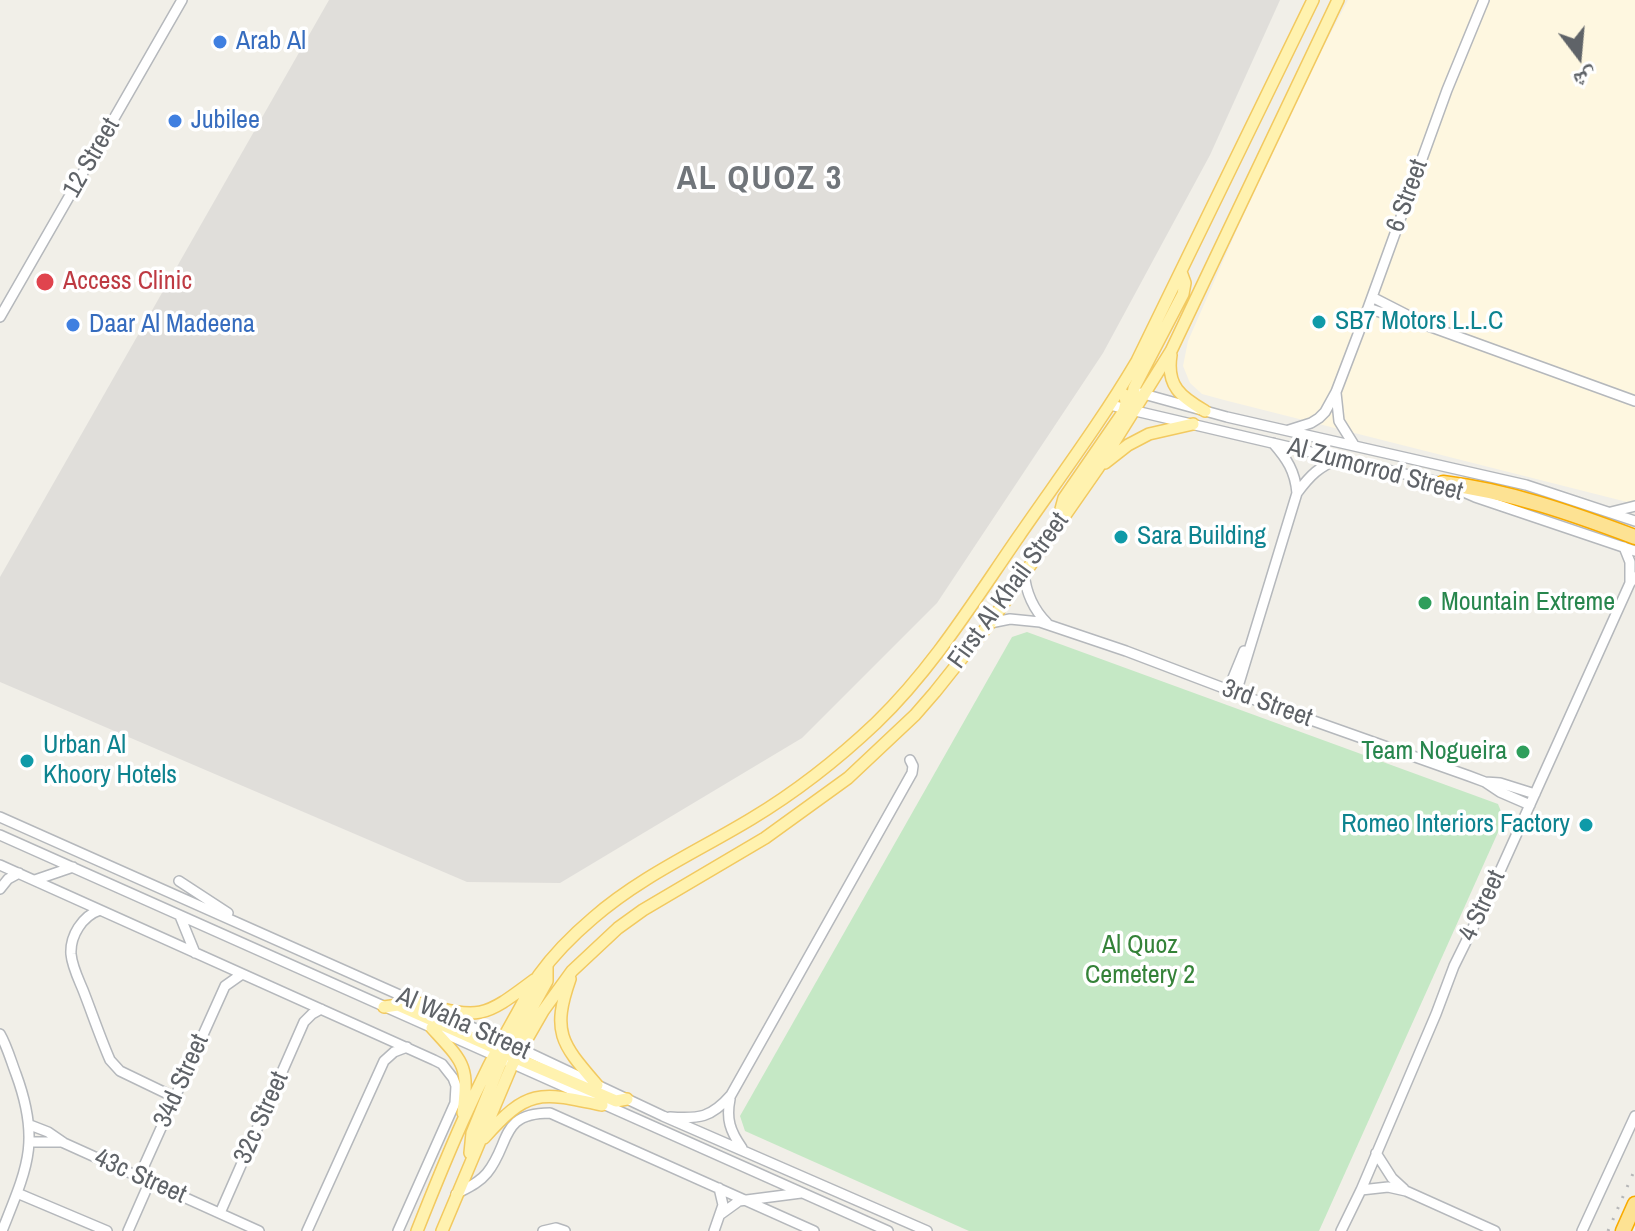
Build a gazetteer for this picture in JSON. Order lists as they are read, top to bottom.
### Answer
{
  "streets": {
    "main road": ["First Al Khail Street"],
    "street": [
      "12 Street",
      "6 Street",
      "Al Zumorrod Street",
      "3rd Street",
      "4 Street",
      "Al Waha Street",
      "34d Street",
      "32c Street",
      "43c Street"
    ]
  },
  "crossings": [
    ["6 Street", "Al Zumorrod Street"],
    ["Al Zumorrod Street", "First Al Khail Street"],
    ["Al Zumorrod Street", "3rd Street"],
    ["Al Zumorrod Street", "4 Street"],
    ["First Al Khail Street", "3rd Street"],
    ["First Al Khail Street", "Al Waha Street"],
    ["34d Street", "43c Street"],
    ["32c Street", "43c Street"]
  ],
  "districts": ["AL QUOZ 3"],
  "parks": ["Al Quoz Cemetery 2"],
  "places": [
    "Arab Al",
    "Jubilee",
    "Access Clinic",
    "SB7 Motors L.L.C",
    "Daar Al Madeena",
    "Sara Building",
    "Mountain Extreme",
    "Team Nogueira",
    "Urban Al Khoory Hotels",
    "Romeo Interiors Factory"
  ],
  "north": "bottom"
}
